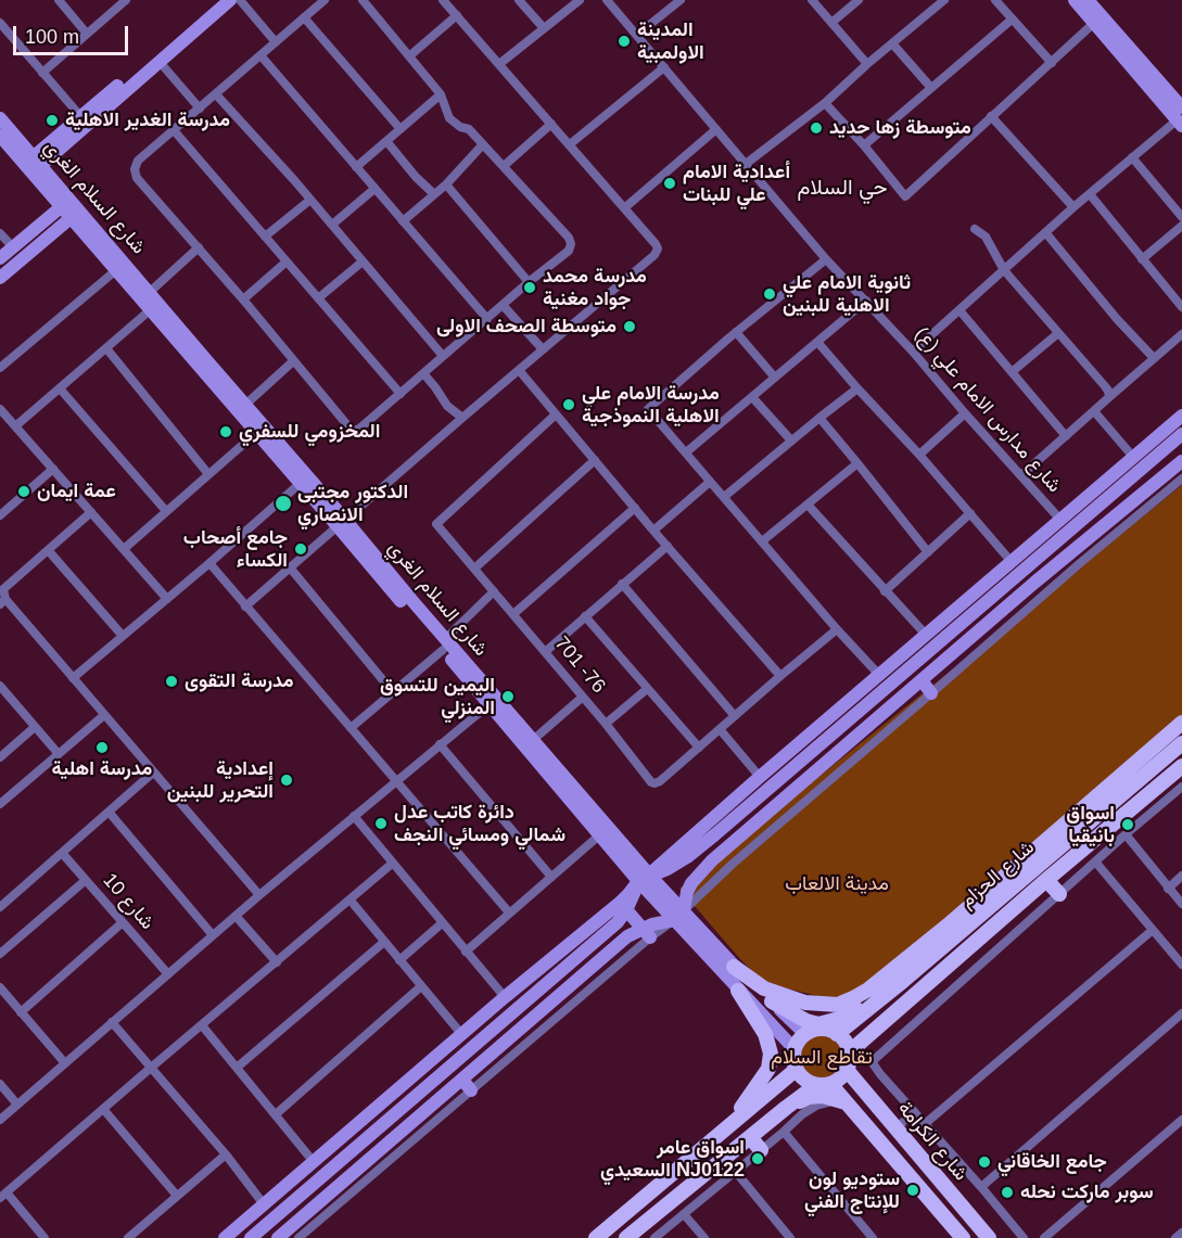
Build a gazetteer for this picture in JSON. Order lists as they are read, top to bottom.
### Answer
{
  "streets": {
    "main road": ["شارع الحزام", "شارع الكرامة"],
    "street": [
      "شارع السلام الغري",
      "شارع مدارس الامام علي (ع)",
      "701 -76",
      "شارع 10"
    ]
  },
  "crossings": [
    ["شارع السلام الغري", "شارع الحزام"],
    ["شارع السلام الغري", "شارع الكرامة"],
    ["شارع الحزام", "شارع الكرامة"]
  ],
  "districts": ["حي السلام"],
  "parks": ["مدينة الالعاب", "تقاطع السلام"],
  "places": [
    "المدينة الاولمبية",
    "مدرسة الغدير الاهلية",
    "متوسطة زها حديد",
    "أعدادية الامام علي للبنات",
    "مدرسة محمد جواد مغنية",
    "ثانوية الامام علي الاهلية للبنين",
    "متوسطة الصحف الاولى",
    "مدرسة الامام علي الاهلية النموذجية",
    "المخزومي للسفري",
    "عمة ايمان",
    "الدكتور مجتبى الانصاري",
    "جامع أصحاب الكساء",
    "مدرسة التقوى",
    "اليمين للتسوق المنزلي",
    "مدرسة اهلية",
    "إعدادية التحرير للبنين",
    "دائرة كاتب عدل شمالي ومسائي النجف",
    "اسواق بانيقيا",
    "اسواق عامر السعيدي NJ0122",
    "جامع الخاقاني",
    "ستوديو لون للإنتاج الفني",
    "سوبر ماركت نحله"
  ],
  "scale_bar": "100 m"
}
